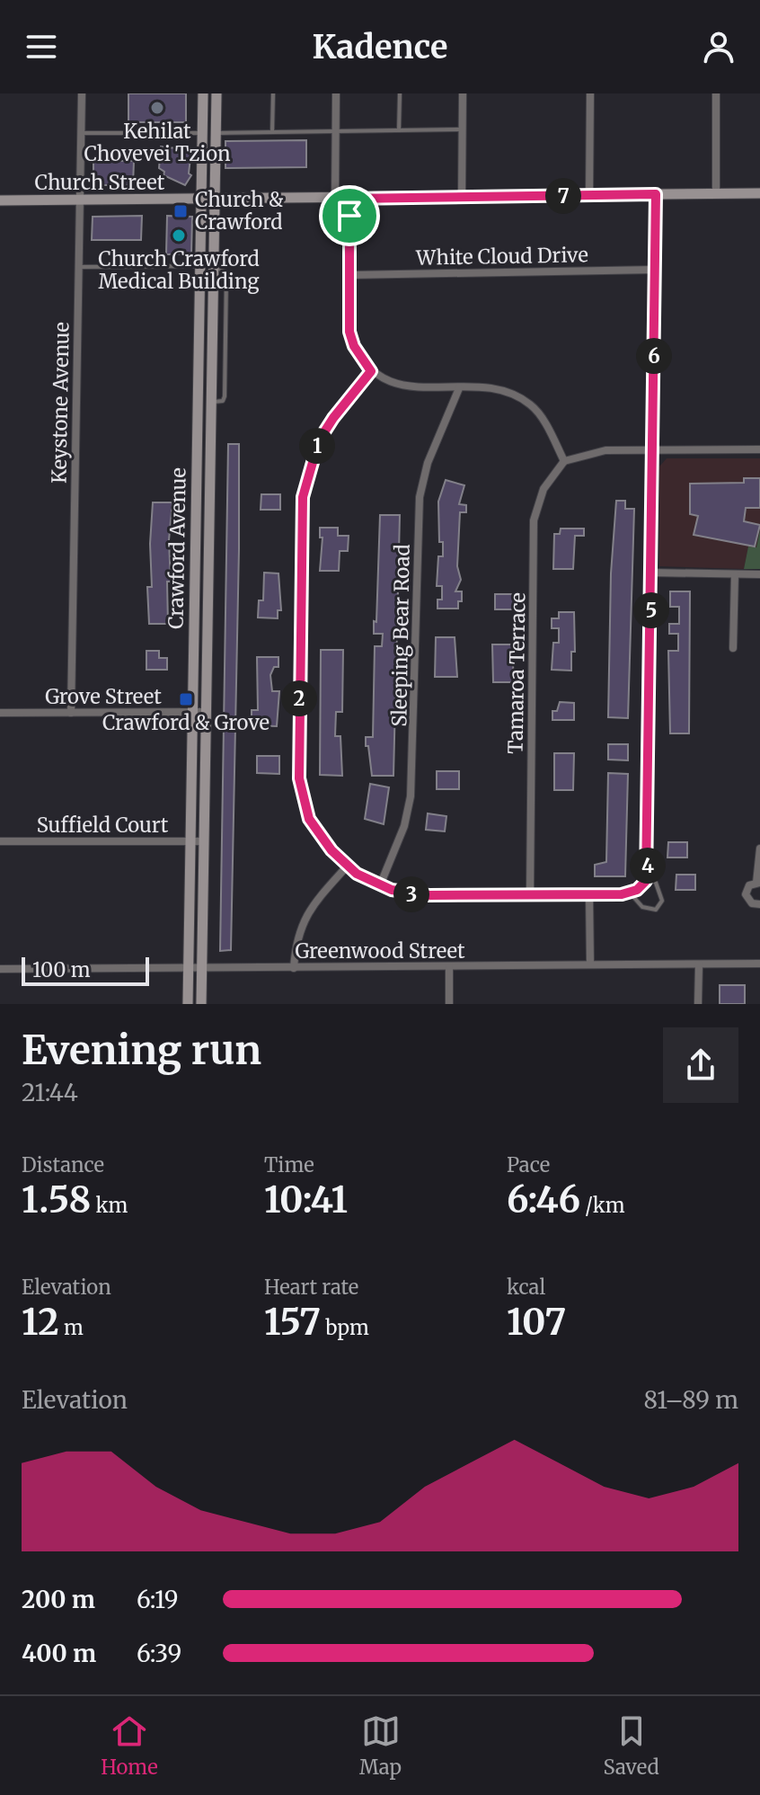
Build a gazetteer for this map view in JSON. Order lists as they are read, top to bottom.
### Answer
{
  "streets": {
    "main road": ["Church Street", "Crawford Avenue"],
    "street": [
      "White Cloud Drive",
      "Keystone Avenue",
      "Sleeping Bear Road",
      "Tamaroa Terrace",
      "Grove Street",
      "Suffield Court",
      "Greenwood Street"
    ]
  },
  "crossings": [
    ["Church Street", "Keystone Avenue"],
    ["Church Street", "Crawford Avenue"],
    ["Keystone Avenue", "Grove Street"],
    ["Crawford Avenue", "Grove Street"],
    ["Crawford Avenue", "Suffield Court"],
    ["Crawford Avenue", "Greenwood Street"]
  ],
  "places": {
    "other": ["Kehilat Chovevei Tzion", "Church Crawford Medical Building"],
    "transit": ["Church & Crawford", "Crawford & Grove"]
  },
  "scale_bar": "100 m",
  "page": {
    "header": "Kadence",
    "pins": [
      "7",
      "6",
      "1",
      "5",
      "2",
      "4",
      "3"
    ],
    "scale": "100 m",
    "heading": ["Evening run", "21:44"],
    "stats": [
      ["Distance", "1.58 km"],
      ["Time", "10:41"],
      ["Pace", "6:46 /km"],
      ["Elevation", "12 m"],
      ["Heart rate", "157 bpm"],
      ["kcal", "107"]
    ],
    "chart": ["Elevation", "81–89 m"],
    "list": [
      {
        "name": "200 m",
        "note": "6:19"
      },
      {
        "name": "400 m",
        "note": "6:39"
      }
    ],
    "tabs": ["Home", "Map", "Saved"]
  }
}
